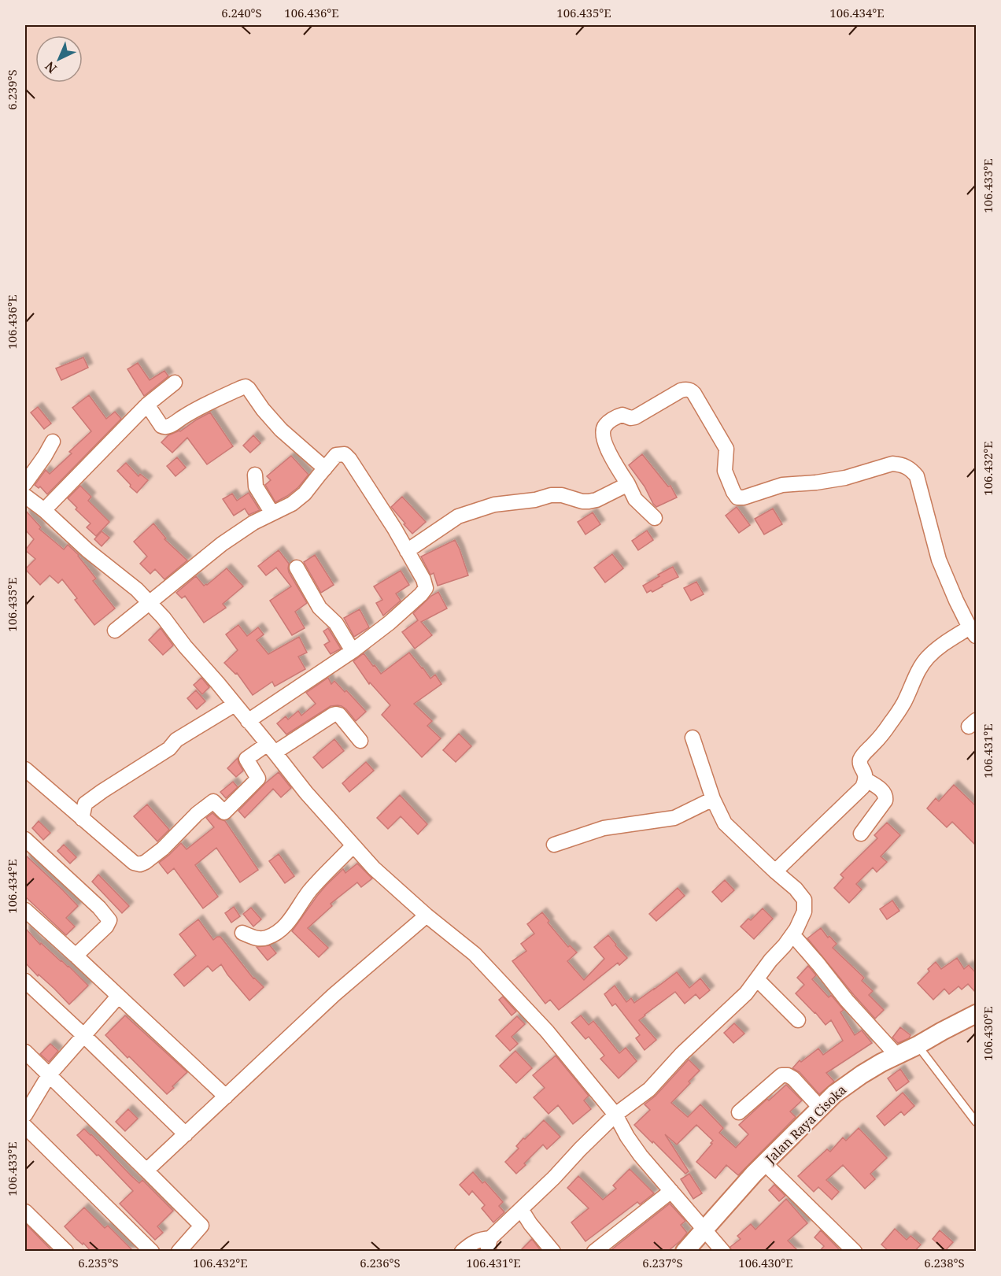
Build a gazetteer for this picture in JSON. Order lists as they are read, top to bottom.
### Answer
{
  "streets": {
    "street": ["Jalan Raya Cisoka"]
  },
  "north": "bottom left",
  "coordinates": [
    "6.240°S",
    "106.436°E",
    "106.435°E",
    "106.434°E",
    "6.239°S",
    "106.433°E",
    "106.432°E",
    "106.431°E",
    "106.430°E",
    "6.235°S",
    "6.236°S",
    "6.237°S",
    "6.238°S"
  ]
}
